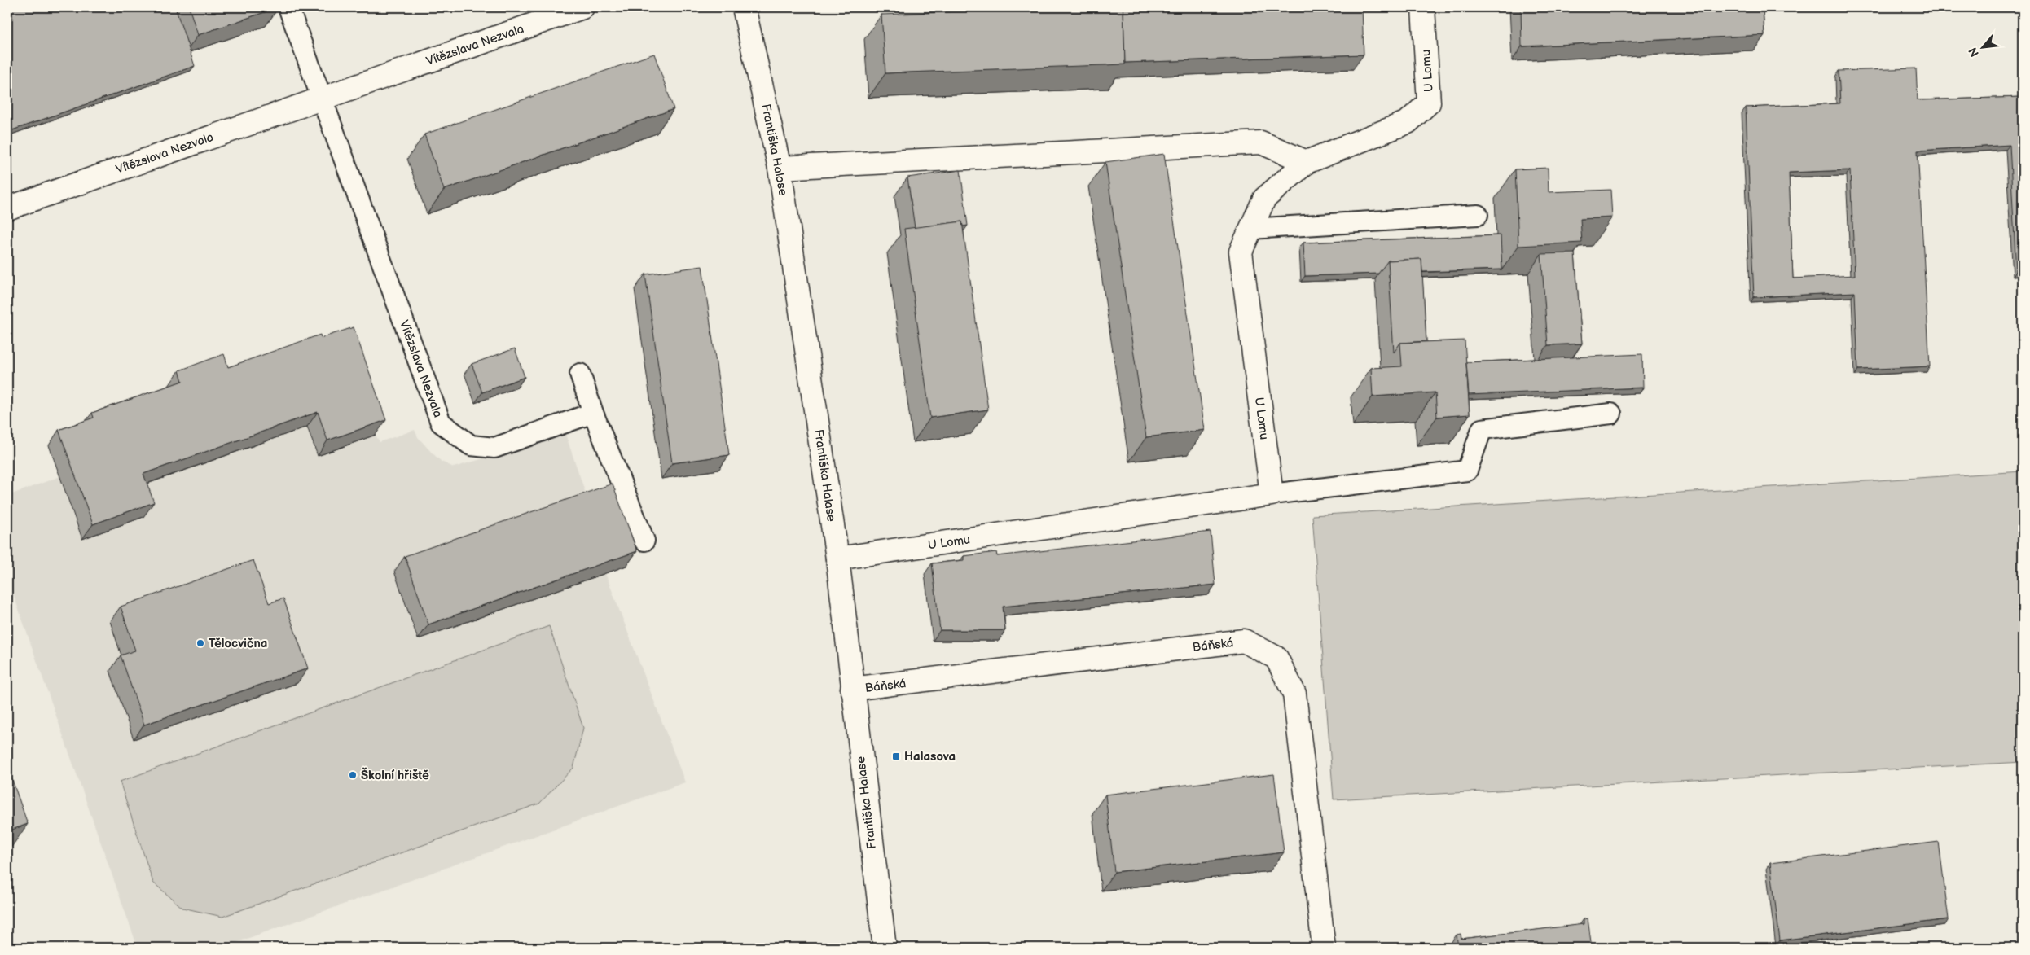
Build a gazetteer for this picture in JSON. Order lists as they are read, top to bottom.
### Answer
{
  "streets": {
    "street": [
      "Vítězslava Nezvala",
      "U Lomu",
      "Františka Halase",
      "Báňská"
    ]
  },
  "crossings": [
    ["U Lomu", "Františka Halase"],
    ["Františka Halase", "Báňská"]
  ],
  "places": {
    "other": ["Tělocvična", "Školní hřiště"],
    "transit": ["Halasova"]
  },
  "north": "bottom left"
}
